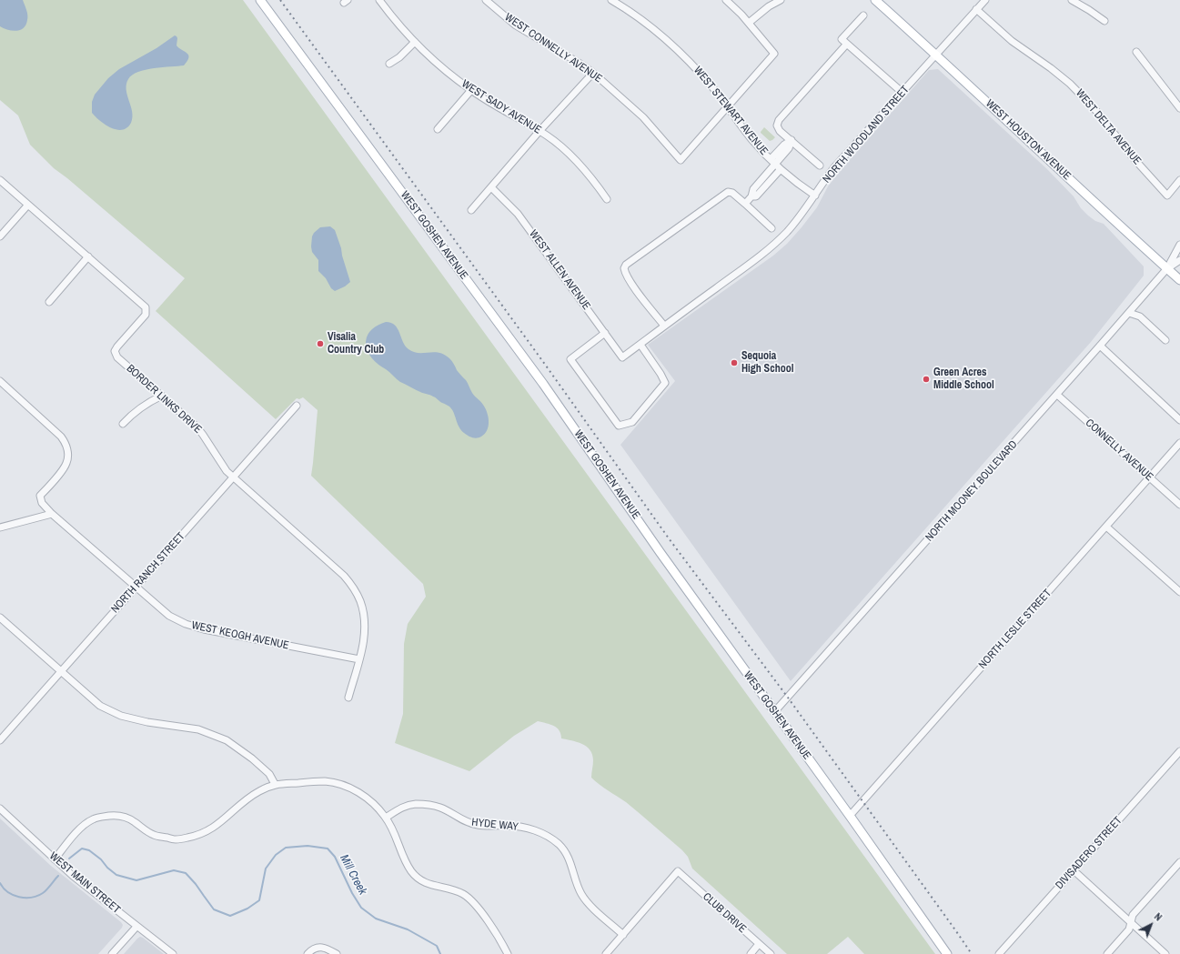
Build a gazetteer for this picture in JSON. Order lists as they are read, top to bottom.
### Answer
{
  "streets": {
    "main road": ["WEST HOUSTON AVENUE", "WEST GOSHEN AVENUE"],
    "street": [
      "WEST CONNELLY AVENUE",
      "WEST SADY AVENUE",
      "WEST STEWART AVENUE",
      "WEST DELTA AVENUE",
      "NORTH WOODLAND STREET",
      "WEST ALLEN AVENUE",
      "BORDER LINKS DRIVE",
      "CONNELLY AVENUE",
      "NORTH MOONEY BOULEVARD",
      "NORTH RANCH STREET",
      "NORTH LESLIE STREET",
      "WEST KEOGH AVENUE",
      "HYDE WAY",
      "DIVISADERO STREET",
      "WEST MAIN STREET",
      "CLUB DRIVE"
    ]
  },
  "crossings": [
    ["WEST CONNELLY AVENUE", "WEST STEWART AVENUE"],
    ["WEST STEWART AVENUE", "NORTH WOODLAND STREET"],
    ["WEST DELTA AVENUE", "NORTH WOODLAND STREET"],
    ["NORTH WOODLAND STREET", "WEST HOUSTON AVENUE"],
    ["NORTH WOODLAND STREET", "WEST ALLEN AVENUE"],
    ["WEST HOUSTON AVENUE", "NORTH MOONEY BOULEVARD"],
    ["WEST GOSHEN AVENUE", "NORTH MOONEY BOULEVARD"],
    ["WEST GOSHEN AVENUE", "NORTH LESLIE STREET"],
    ["BORDER LINKS DRIVE", "NORTH RANCH STREET"],
    ["BORDER LINKS DRIVE", "WEST KEOGH AVENUE"],
    ["CONNELLY AVENUE", "NORTH MOONEY BOULEVARD"],
    ["CONNELLY AVENUE", "NORTH LESLIE STREET"],
    ["NORTH RANCH STREET", "WEST KEOGH AVENUE"],
    ["HYDE WAY", "CLUB DRIVE"]
  ],
  "water": ["Mill Creek"],
  "places": ["Visalia Country Club", "Sequoia High School", "Green Acres Middle School"],
  "north": "top right"
}
